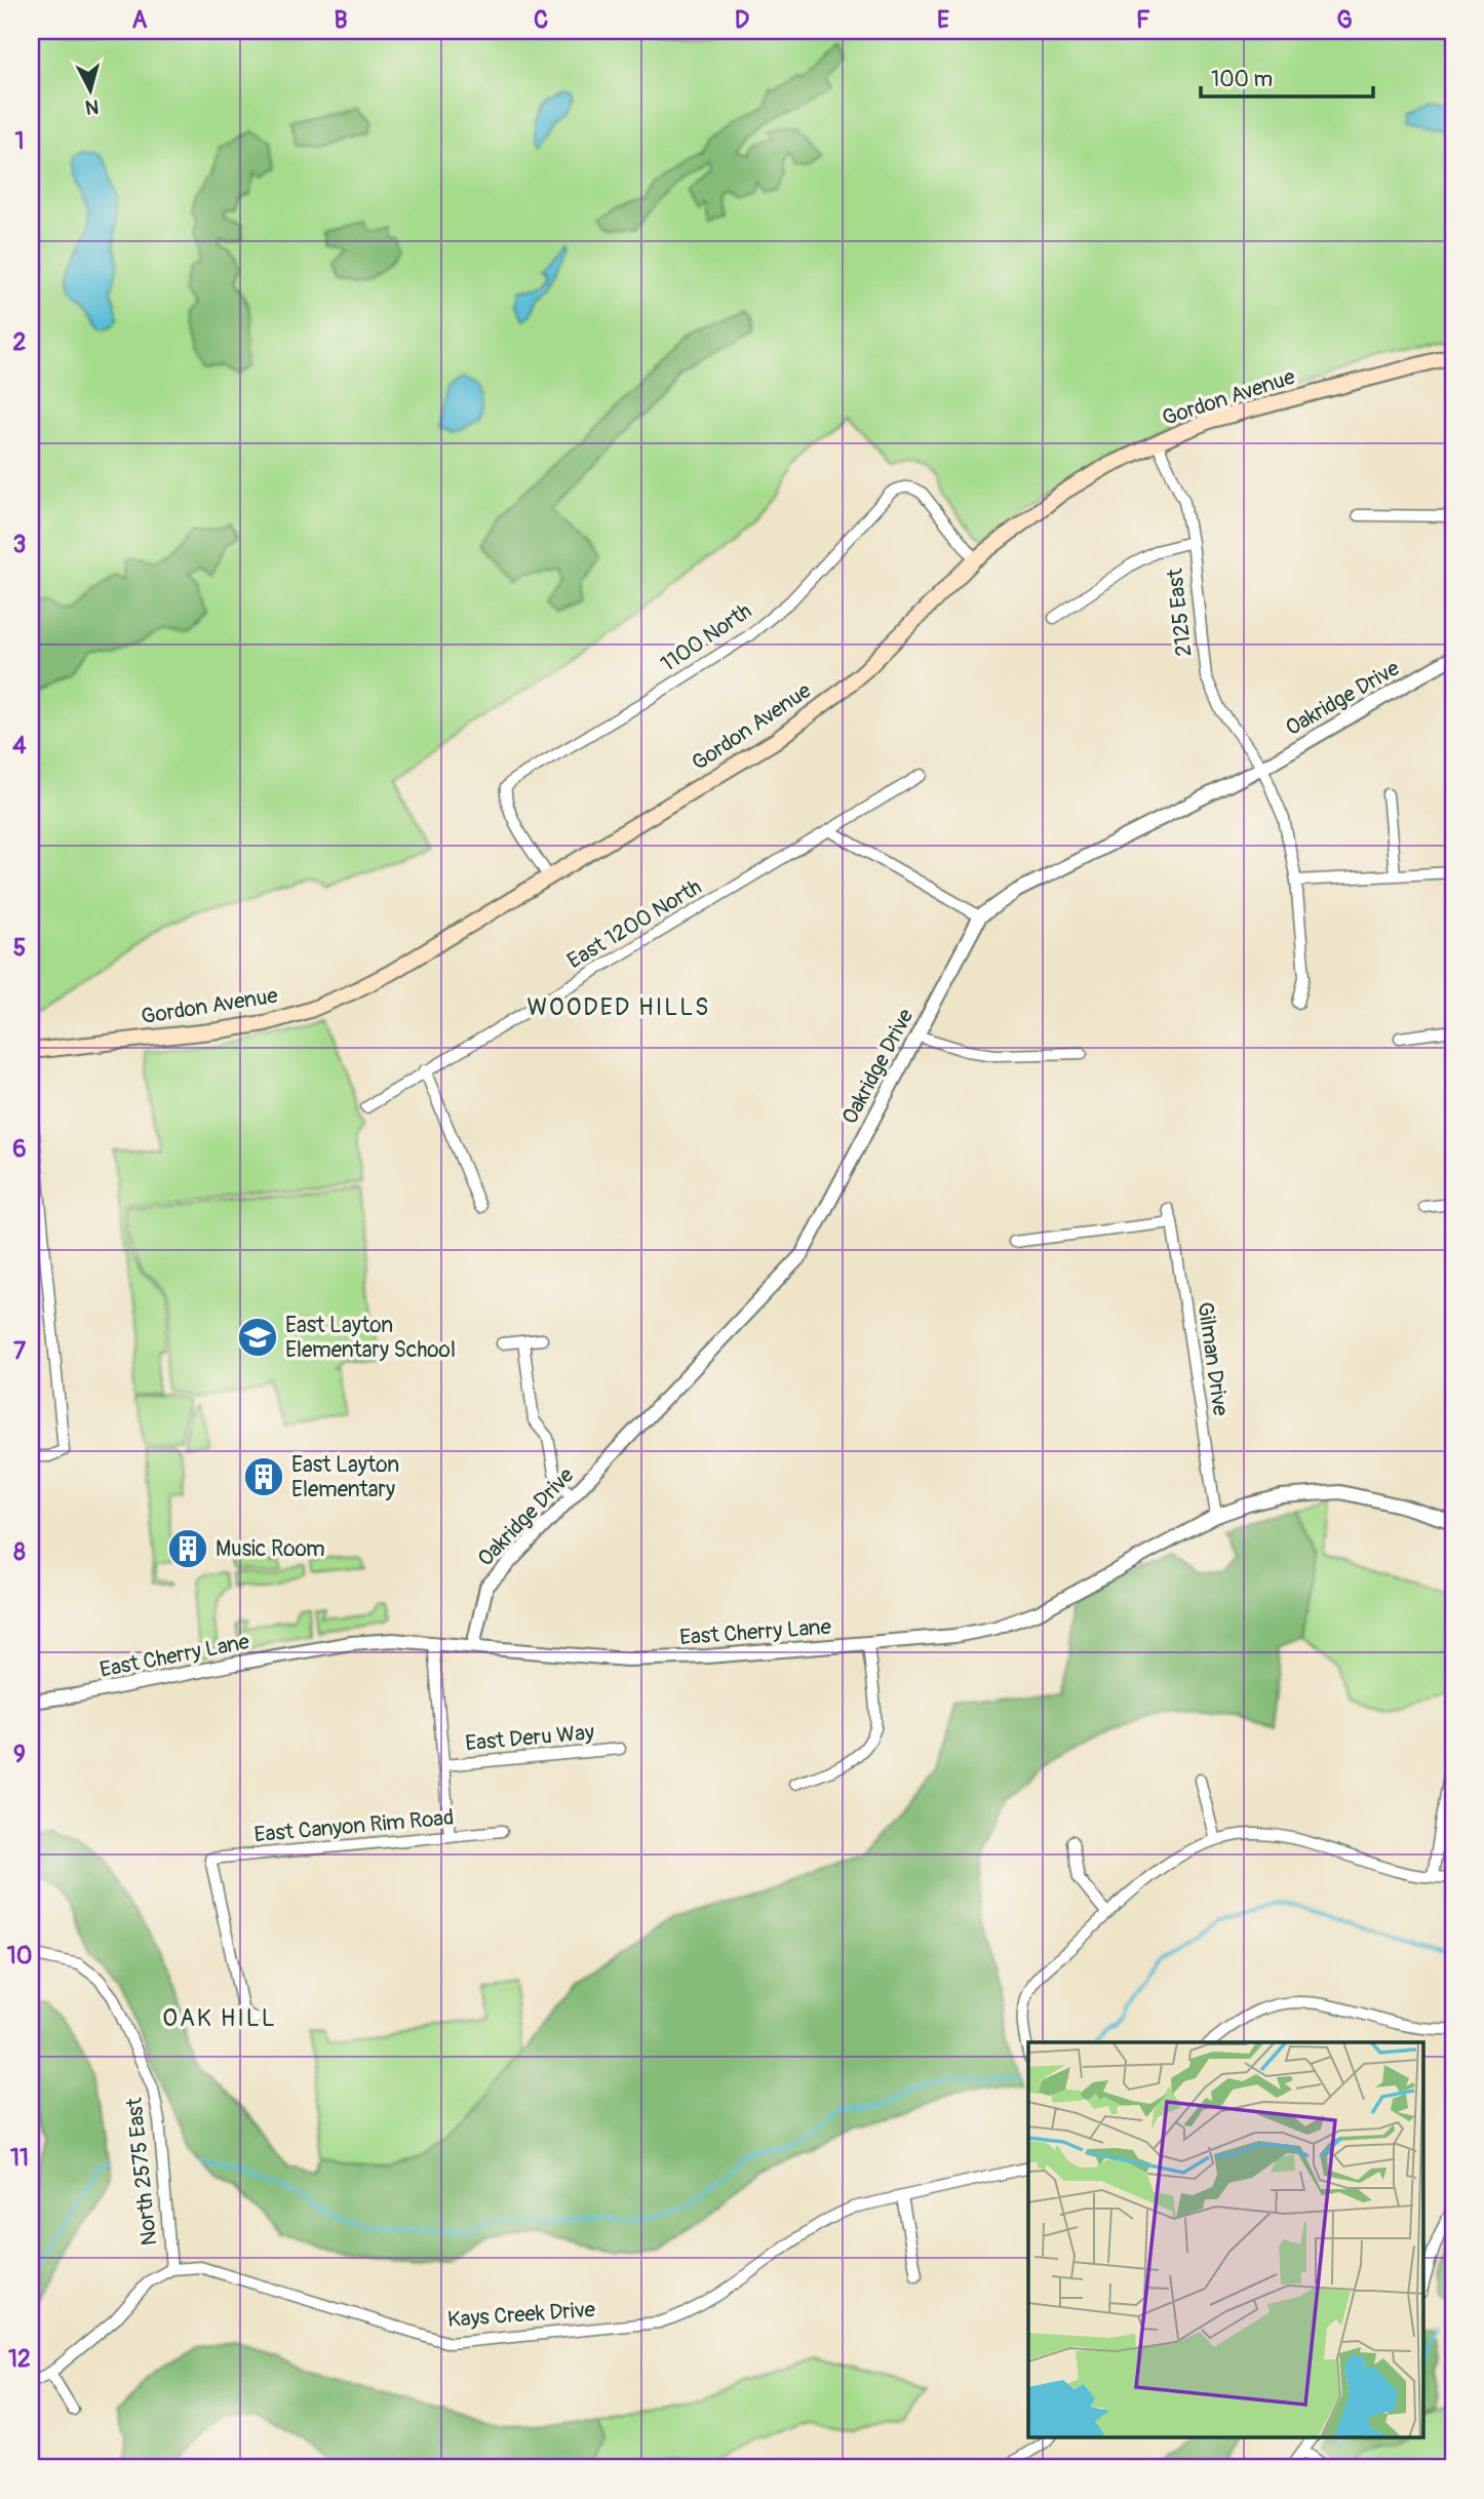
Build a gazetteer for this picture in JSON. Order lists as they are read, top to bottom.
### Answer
{
  "streets": {
    "main road": ["Gordon Avenue"],
    "street": [
      "2125 East",
      "1100 North",
      "Oakridge Drive",
      "East 1200 North",
      "Gilman Drive",
      "East Cherry Lane",
      "East Deru Way",
      "East Canyon Rim Road",
      "North 2575 East",
      "Kays Creek Drive"
    ]
  },
  "crossings": [
    ["Gordon Avenue", "2125 East"],
    ["Gordon Avenue", "1100 North"],
    ["2125 East", "Oakridge Drive"],
    ["Oakridge Drive", "East Cherry Lane"],
    ["Gilman Drive", "East Cherry Lane"],
    ["North 2575 East", "Kays Creek Drive"]
  ],
  "districts": ["WOODED HILLS", "OAK HILL"],
  "places": {
    "school or university": ["East Layton Elementary School"],
    "building": ["East Layton Elementary", "Music Room"]
  },
  "scale_bar": "100 m",
  "north": "bottom",
  "grid": {
    "columns": [
      "A",
      "B",
      "C",
      "D",
      "E",
      "F",
      "G"
    ],
    "rows": [
      "1",
      "2",
      "3",
      "4",
      "5",
      "6",
      "7",
      "8",
      "9",
      "10",
      "11",
      "12"
    ]
  }
}
